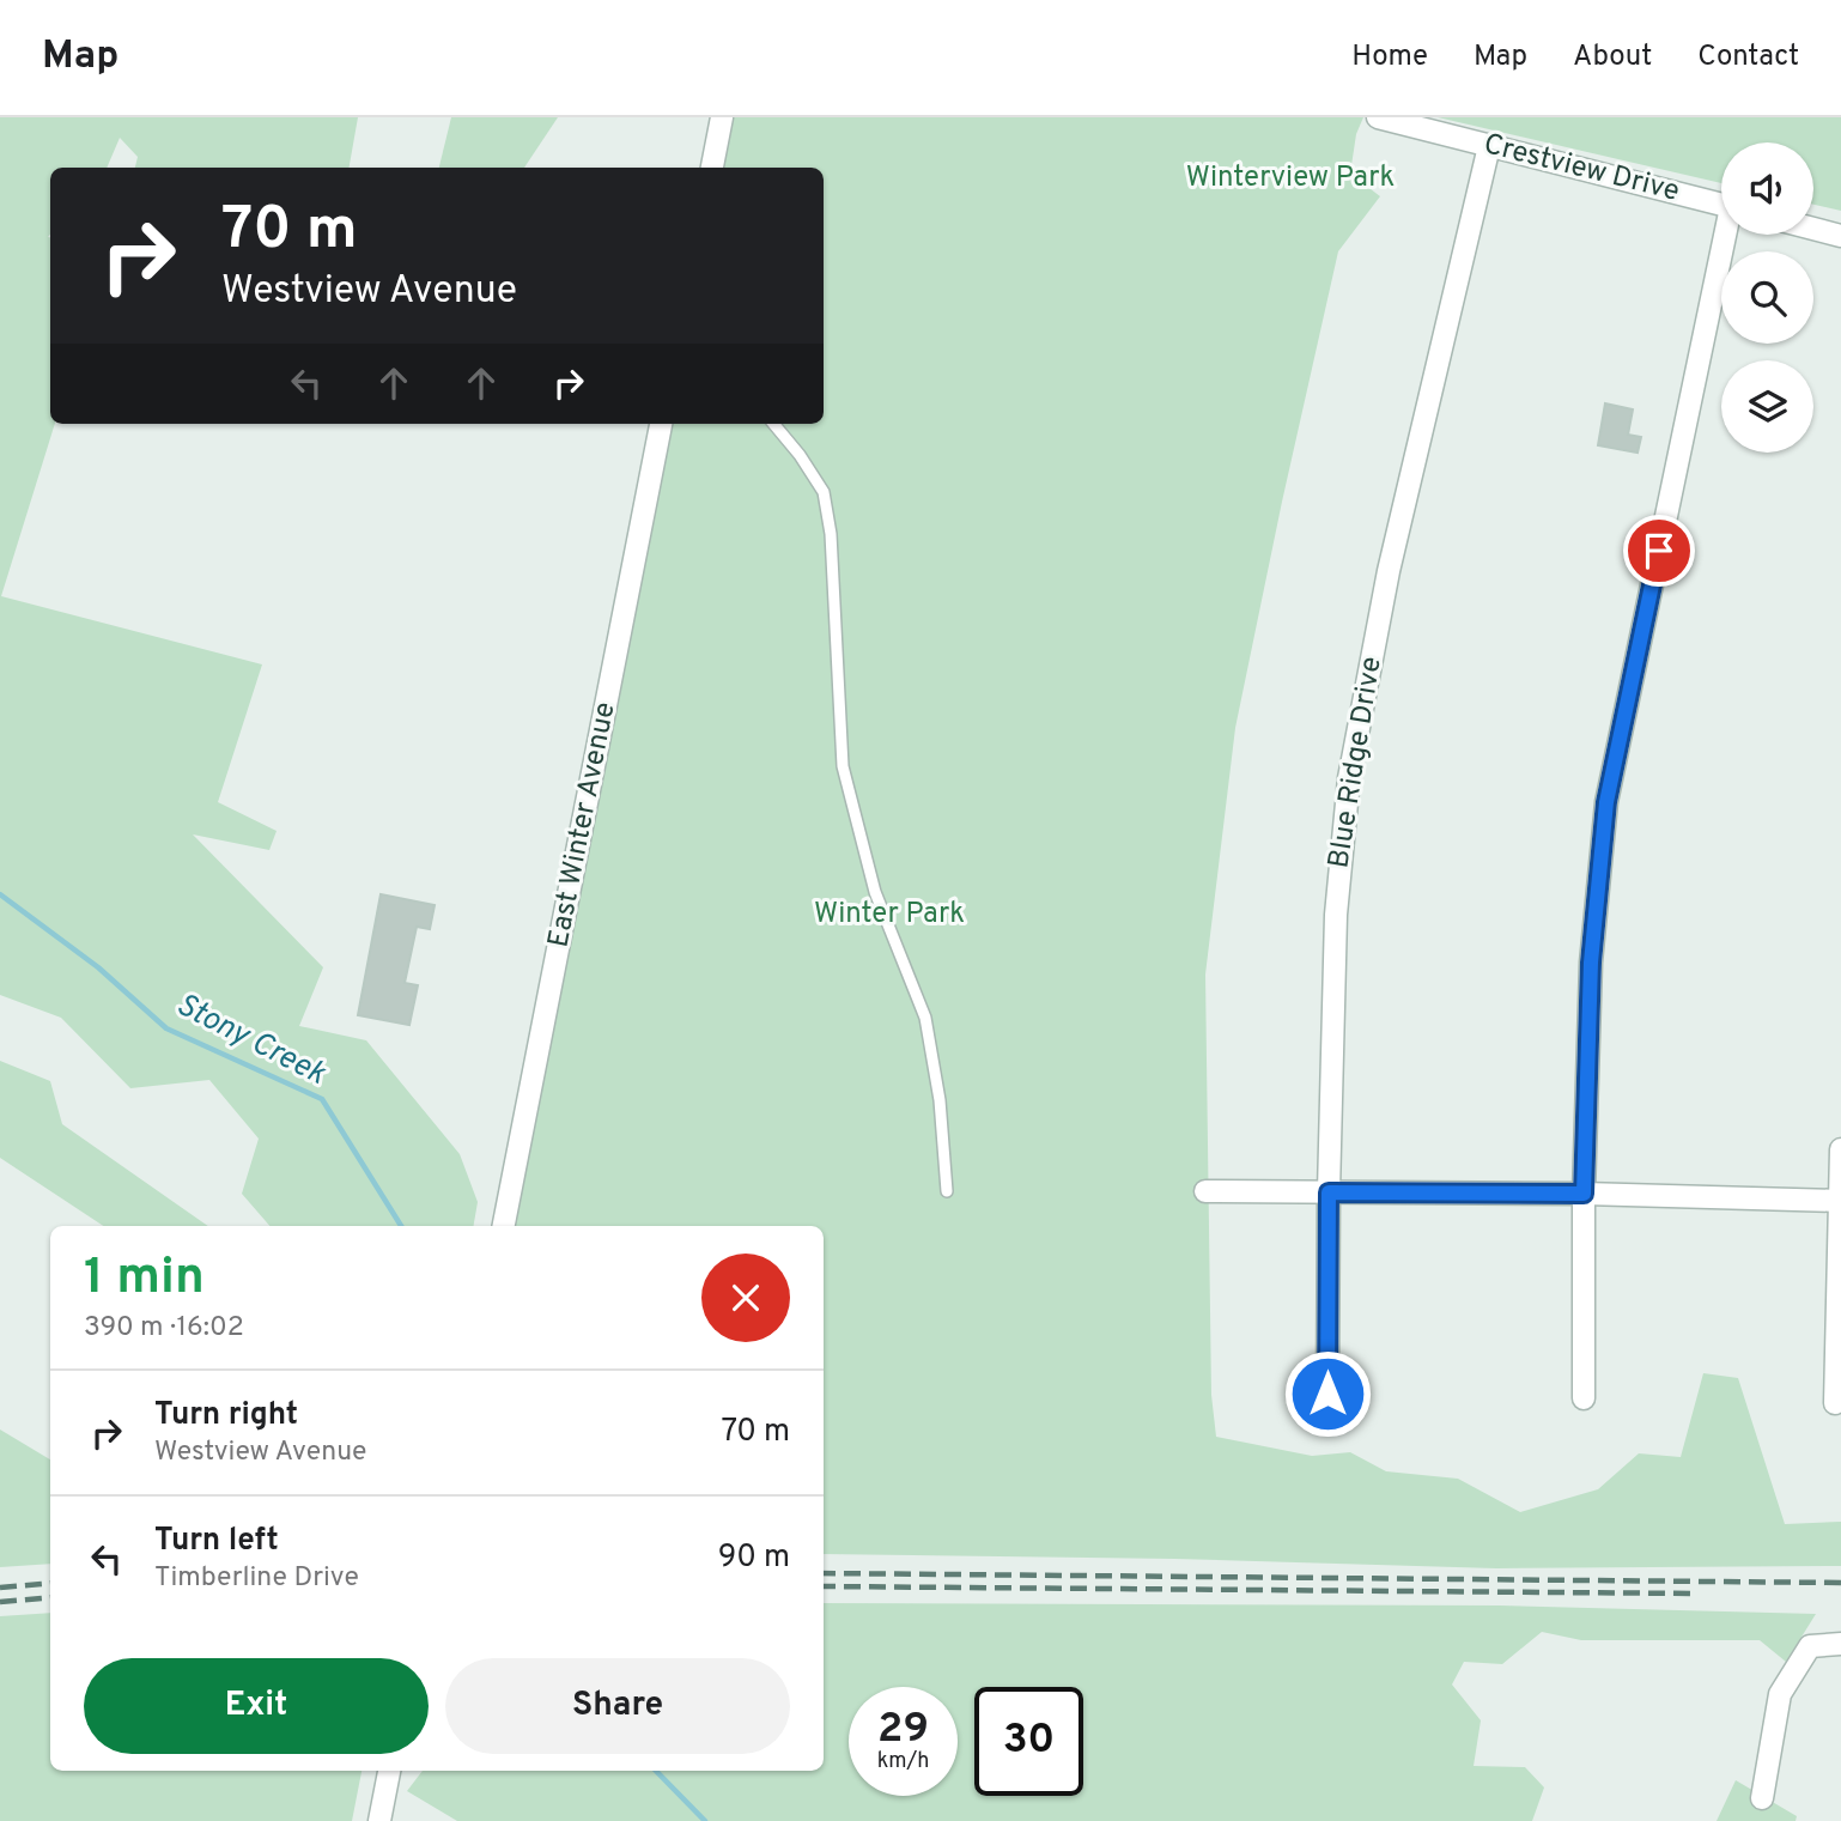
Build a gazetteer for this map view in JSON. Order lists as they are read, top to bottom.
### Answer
{
  "streets": {
    "street": ["Crestview Drive", "Blue Ridge Drive", "East Winter Avenue"]
  },
  "crossings": [
    ["Crestview Drive", "Blue Ridge Drive"]
  ],
  "water": ["Stony Creek"],
  "parks": ["Winterview Park", "Winter Park"],
  "page": {
    "header": "Map",
    "nav": [
      "Home",
      "Map",
      "About",
      "Contact"
    ],
    "turn": ["70 m", "Westview Avenue"],
    "heading": ["1 min", "390 m · 16:02"],
    "list": [
      {
        "name": "Turn right",
        "note": "Westview Avenue",
        "value": "70 m"
      },
      {
        "name": "Turn left",
        "note": "Timberline Drive",
        "value": "90 m"
      }
    ],
    "buttons": ["Exit", "Share"],
    "speed": "29 km/h",
    "limit": "30"
  }
}
